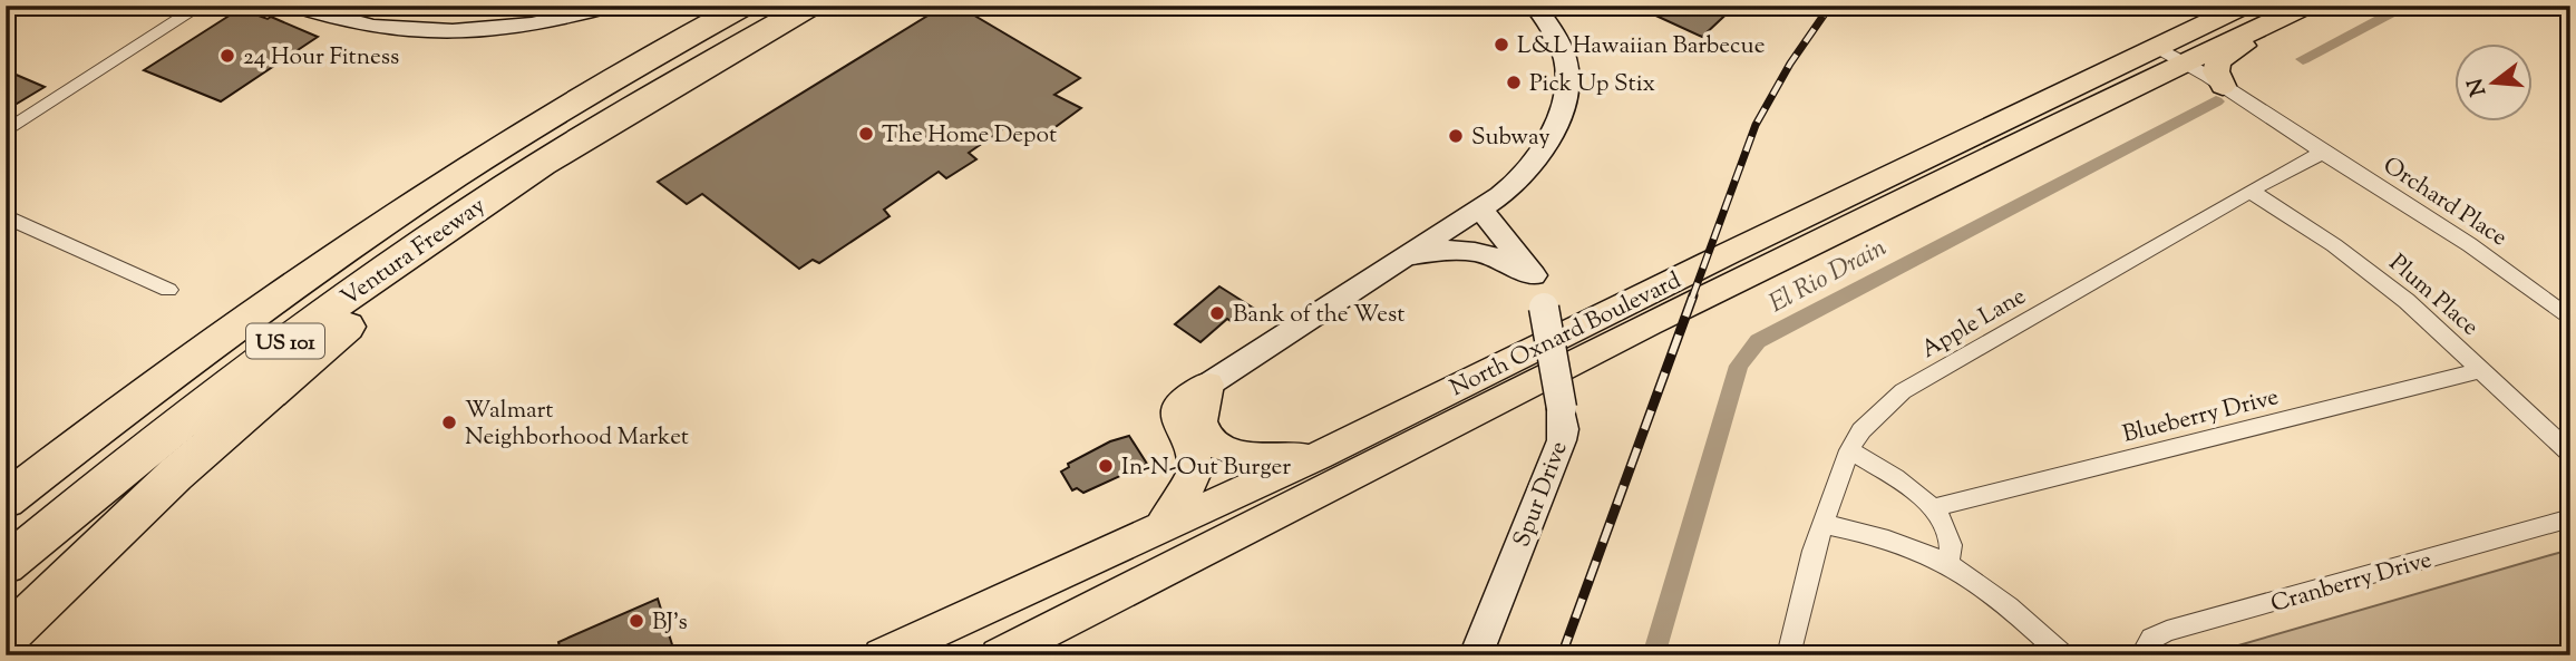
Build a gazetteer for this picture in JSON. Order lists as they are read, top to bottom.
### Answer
{
  "streets": {
    "highway": ["Ventura Freeway", "US 101"],
    "main road": ["North Oxnard Boulevard"],
    "street": [
      "Orchard Place",
      "Plum Place",
      "Apple Lane",
      "Blueberry Drive",
      "Spur Drive",
      "Cranberry Drive"
    ]
  },
  "crossings": [
    ["Orchard Place", "Apple Lane"],
    ["Orchard Place", "North Oxnard Boulevard"],
    ["Plum Place", "Apple Lane"],
    ["Plum Place", "Blueberry Drive"]
  ],
  "water": ["El Rio Drain"],
  "places": [
    "L&L Hawaiian Barbecue",
    "24 Hour Fitness",
    "Pick Up Stix",
    "The Home Depot",
    "Subway",
    "Bank of the West",
    "Walmart Neighborhood Market",
    "In-N-Out Burger",
    "BJ's"
  ],
  "north": "left"
}
